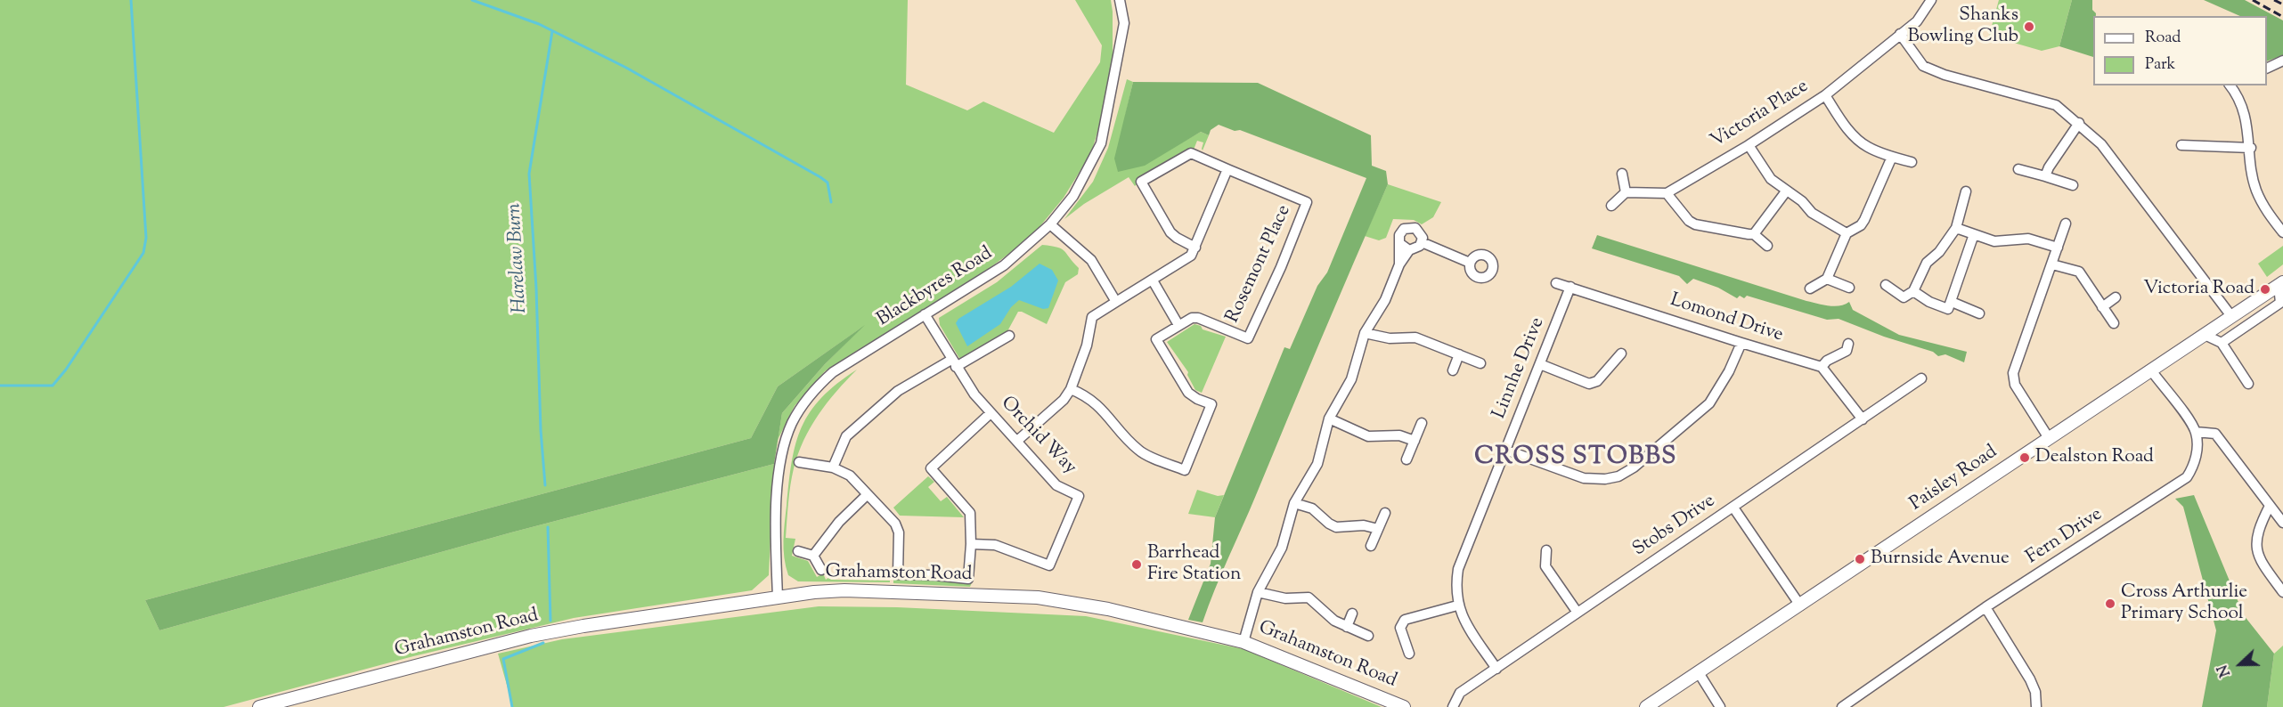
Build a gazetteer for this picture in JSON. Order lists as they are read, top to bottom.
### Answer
{
  "streets": {
    "main road": ["Paisley Road", "Grahamston Road"],
    "street": [
      "Victoria Place",
      "Rosemont Place",
      "Blackbyres Road",
      "Lomond Drive",
      "Linnhe Drive",
      "Orchid Way",
      "Stobs Drive",
      "Fern Drive"
    ]
  },
  "crossings": [
    ["Blackbyres Road", "Orchid Way"],
    ["Blackbyres Road", "Grahamston Road"],
    ["Lomond Drive", "Linnhe Drive"],
    ["Linnhe Drive", "Stobs Drive"]
  ],
  "districts": ["CROSS STOBBS"],
  "water": ["Harelaw Burn"],
  "places": [
    "Shanks Bowling Club",
    "Victoria Road",
    "Dealston Road",
    "Burnside Avenue",
    "Barrhead Fire Station",
    "Cross Arthurlie Primary School"
  ],
  "legend": ["Road", "Park"],
  "north": "left"
}
